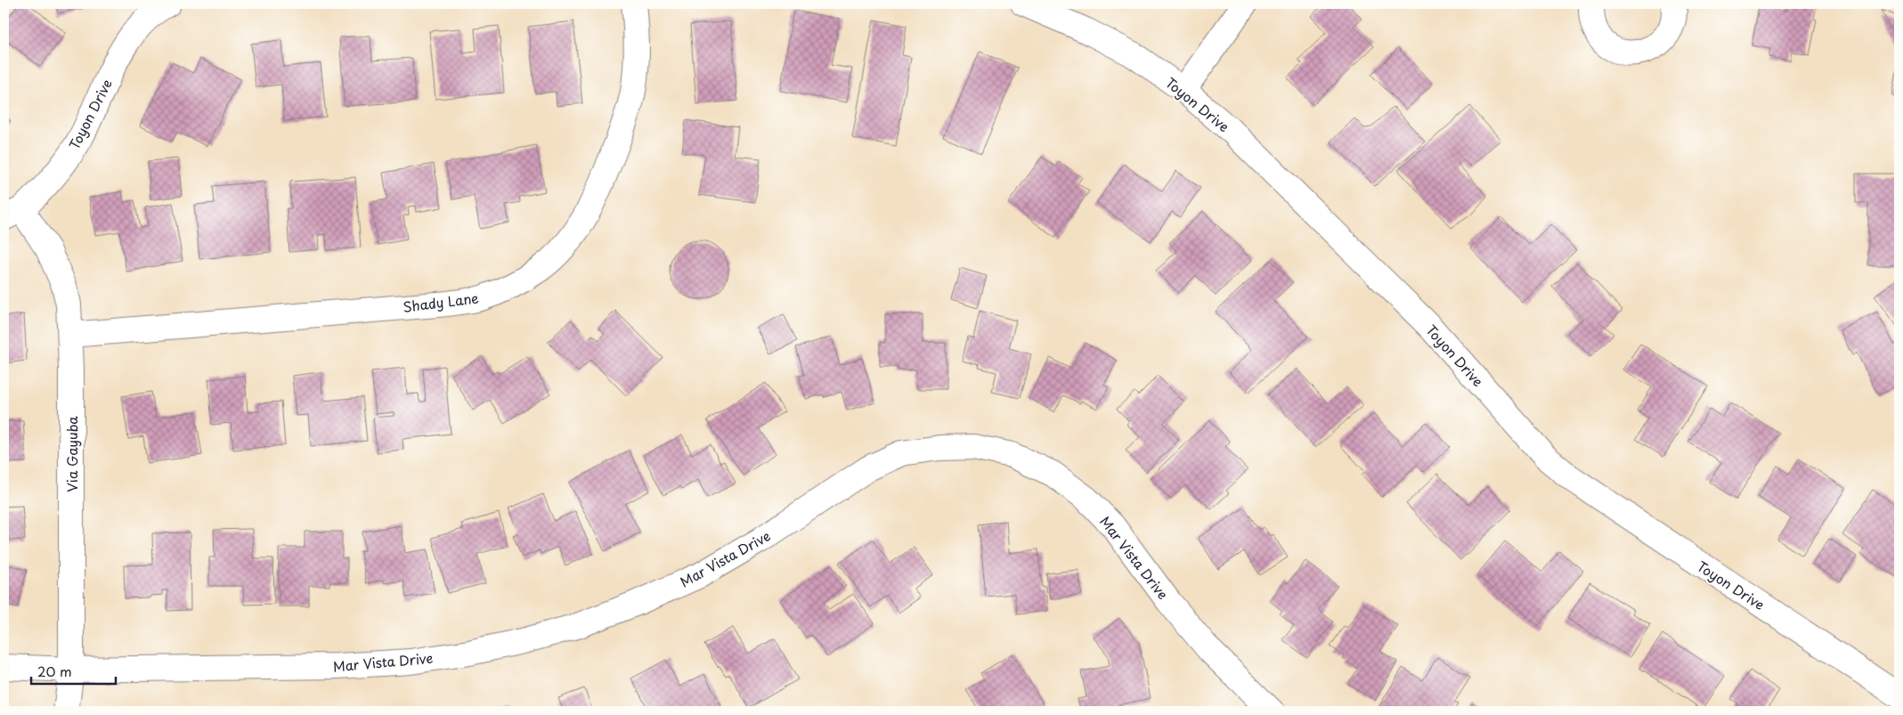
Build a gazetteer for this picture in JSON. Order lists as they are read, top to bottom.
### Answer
{
  "streets": {
    "street": [
      "Toyon Drive",
      "Shady Lane",
      "Via Gayuba",
      "Mar Vista Drive"
    ]
  },
  "crossings": [
    ["Toyon Drive", "Via Gayuba"],
    ["Shady Lane", "Via Gayuba"],
    ["Via Gayuba", "Mar Vista Drive"]
  ],
  "scale_bar": "20 m"
}
